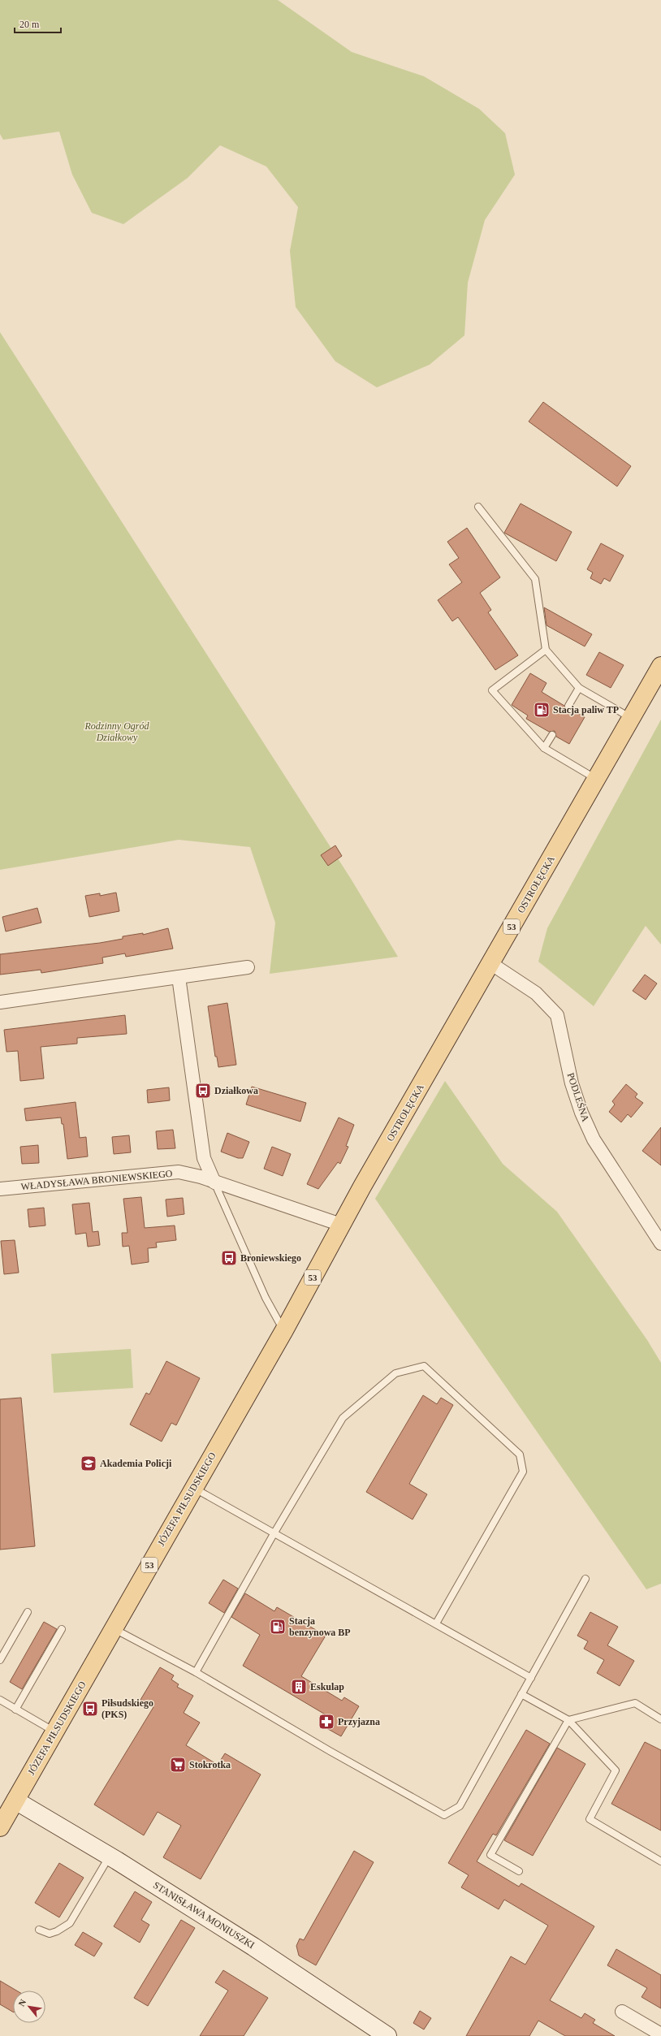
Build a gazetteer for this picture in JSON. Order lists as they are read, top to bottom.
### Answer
{
  "streets": {
    "main road": ["OSTROŁĘCKA", "53", "JÓZEFA PIŁSUDSKIEGO"],
    "street": ["PODLEŚNA", "WŁADYSŁAWA BRONIEWSKIEGO", "STANISŁAWA MONIUSZKI"]
  },
  "crossings": [
    ["OSTROŁĘCKA", "PODLEŚNA"],
    ["OSTROŁĘCKA", "JÓZEFA PIŁSUDSKIEGO"],
    ["WŁADYSŁAWA BRONIEWSKIEGO", "JÓZEFA PIŁSUDSKIEGO"],
    ["JÓZEFA PIŁSUDSKIEGO", "STANISŁAWA MONIUSZKI"]
  ],
  "parks": ["Rodzinny Ogród Działkowy"],
  "places": {
    "fuel station": ["Stacja paliw TP", "Stacja benzynowa BP"],
    "bus stop": ["Działkowa", "Broniewskiego", "Piłsudskiego (PKS)"],
    "school or university": ["Akademia Policji"],
    "building": ["Eskulap"],
    "pharmacy": ["Przyjazna"],
    "supermarket": ["Stokrotka"]
  },
  "scale_bar": "20 m",
  "north": "top left"
}
